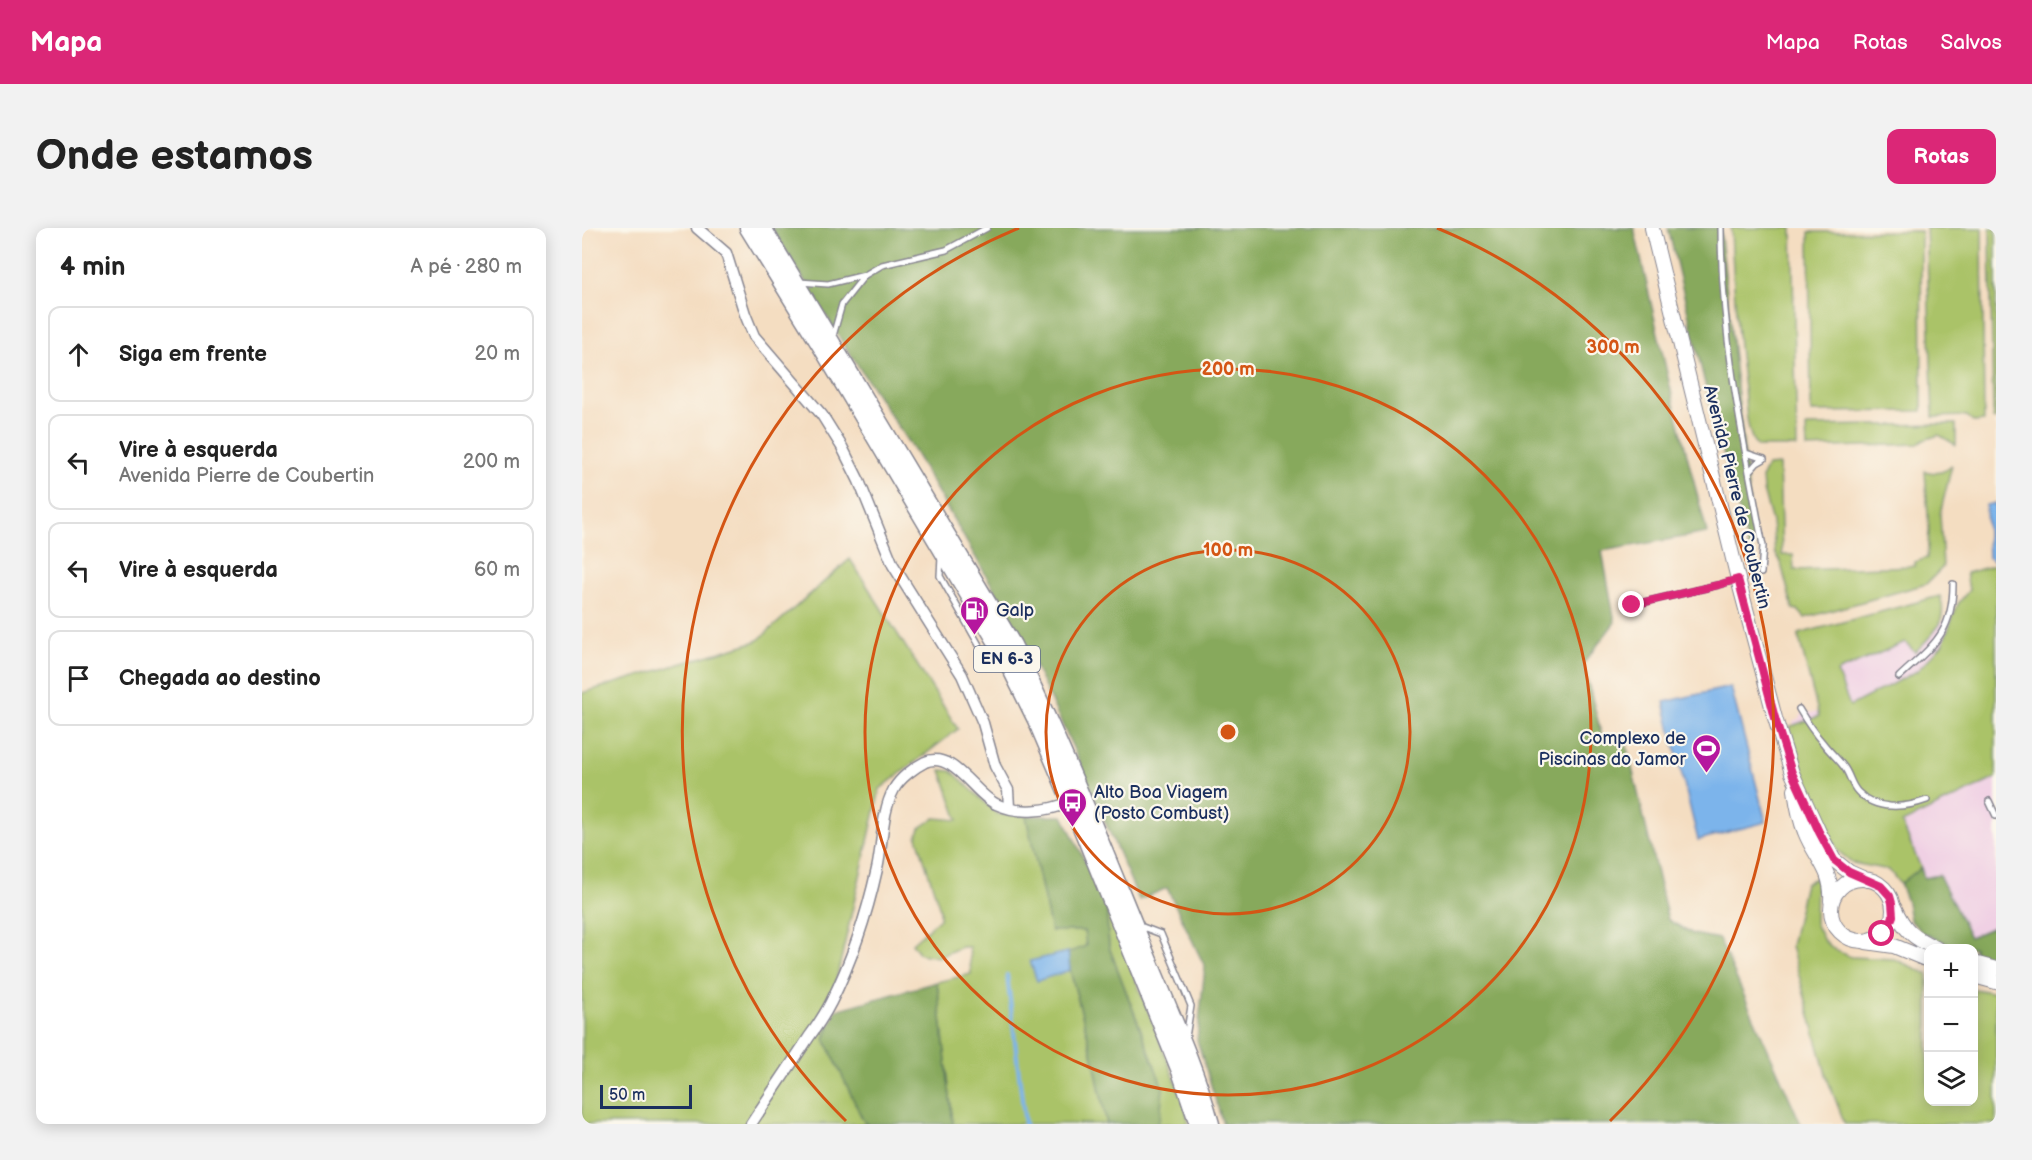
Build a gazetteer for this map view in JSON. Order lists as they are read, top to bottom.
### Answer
{
  "streets": {
    "main road": ["EN 6-3"],
    "street": ["Avenida Pierre de Coubertin"]
  },
  "places": {
    "fuel station": ["Galp"],
    "sports": ["Complexo de Piscinas do Jamor"],
    "bus stop": ["Alto Boa Viagem (Posto Combust)"]
  },
  "scale_bar": "50 m",
  "page": {
    "header": "Mapa",
    "nav": ["Mapa", "Rotas", "Salvos"],
    "buttons": "Rotas",
    "title": "Onde estamos",
    "heading": ["4 min", "A pé · 280 m"],
    "list": [
      ["Siga em frente", "20 m"],
      ["Vire à esquerda", "Avenida Pierre de Coubertin", "200 m"],
      ["Vire à esquerda", "60 m"],
      "Chegada ao destino"
    ],
    "map_buttons": ["+", "−"],
    "scale": "50 m"
  },
  "rings": ["300 m", "200 m", "100 m"]
}
